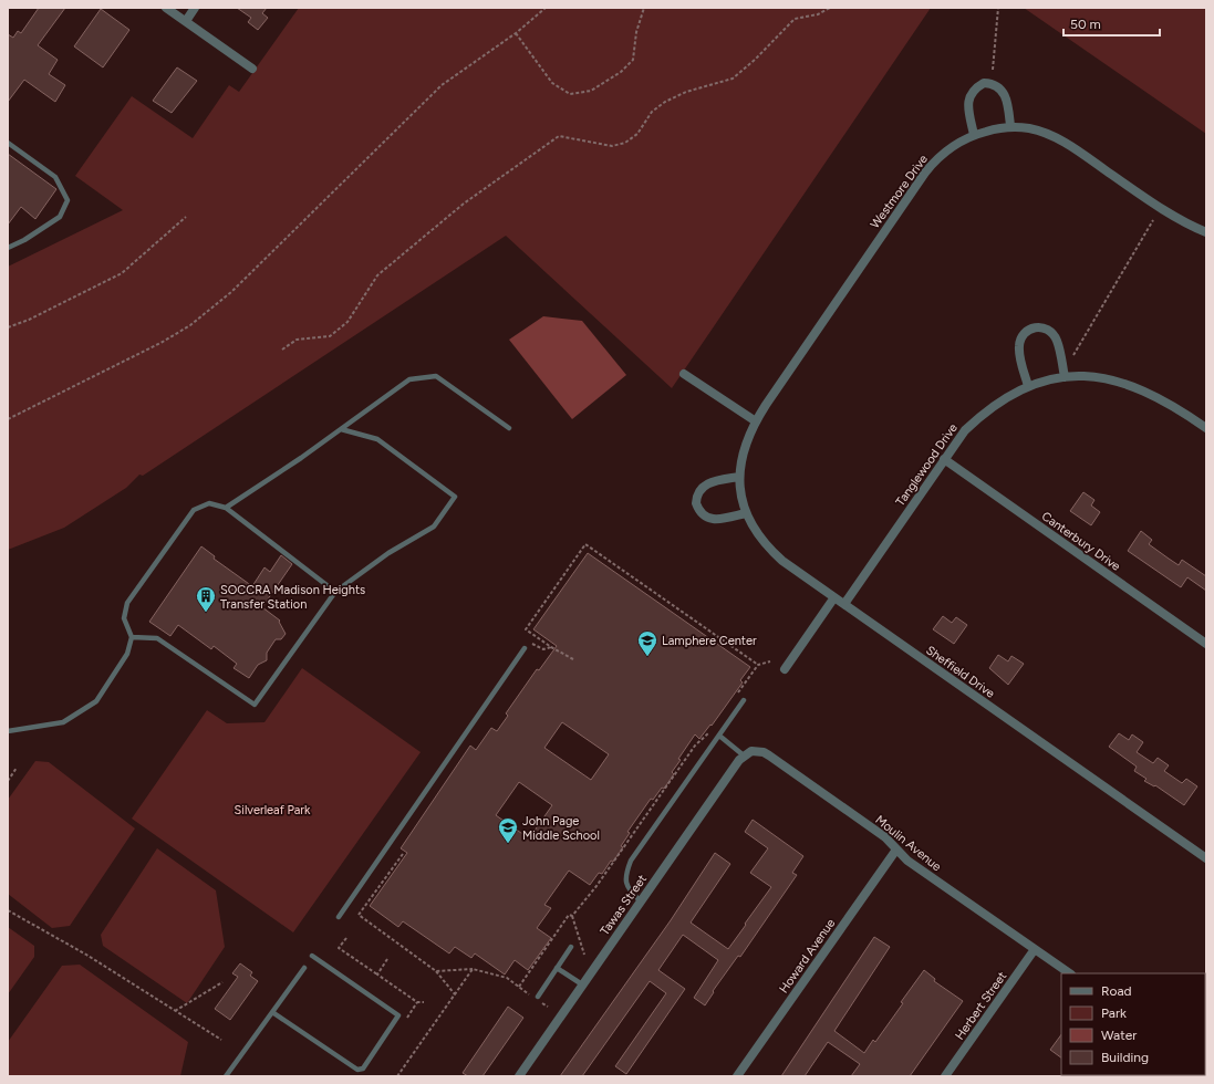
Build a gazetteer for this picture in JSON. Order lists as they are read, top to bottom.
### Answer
{
  "streets": {
    "street": [
      "Westmore Drive",
      "Tanglewood Drive",
      "Canterbury Drive",
      "Sheffield Drive",
      "Moulin Avenue",
      "Tawas Street",
      "Howard Avenue",
      "Herbert Street"
    ]
  },
  "crossings": [
    ["Westmore Drive", "Sheffield Drive"],
    ["Tanglewood Drive", "Canterbury Drive"],
    ["Tanglewood Drive", "Sheffield Drive"],
    ["Moulin Avenue", "Tawas Street"],
    ["Moulin Avenue", "Howard Avenue"],
    ["Moulin Avenue", "Herbert Street"]
  ],
  "parks": ["Silverleaf Park"],
  "places": {
    "building": ["SOCCRA Madison Heights Transfer Station"],
    "school or university": ["Lamphere Center", "John Page Middle School"]
  },
  "legend": [
    "Road",
    "Park",
    "Water",
    "Building"
  ],
  "scale_bar": "50 m"
}
